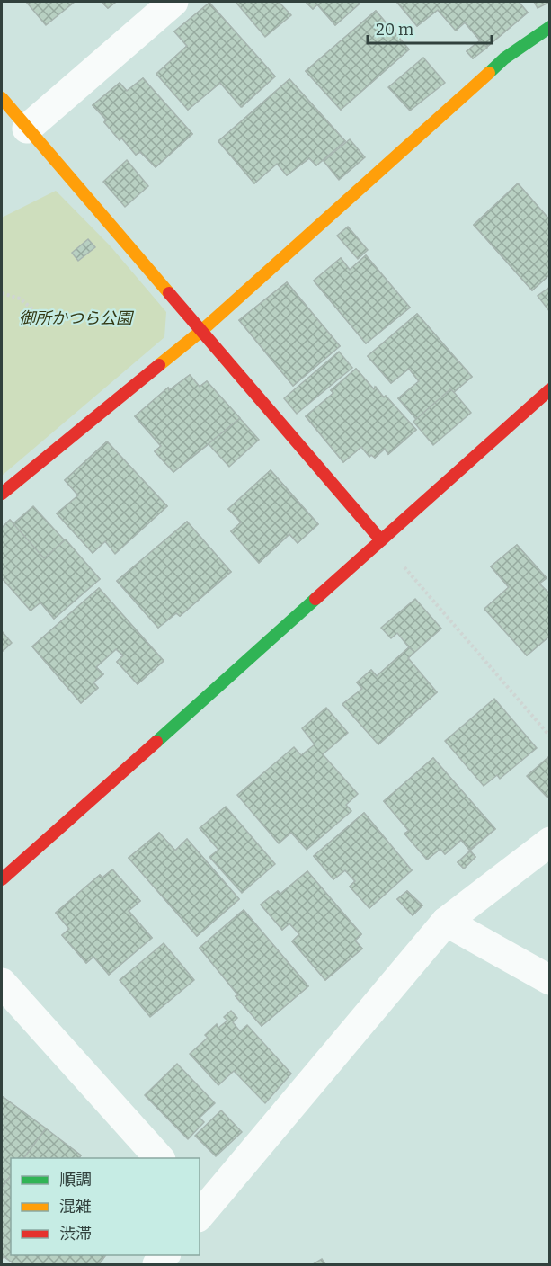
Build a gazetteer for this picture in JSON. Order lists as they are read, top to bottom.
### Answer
{
  "parks": ["御所かつら公園"],
  "legend": ["順調", "混雑", "渋滞"],
  "scale_bar": "20 m"
}
